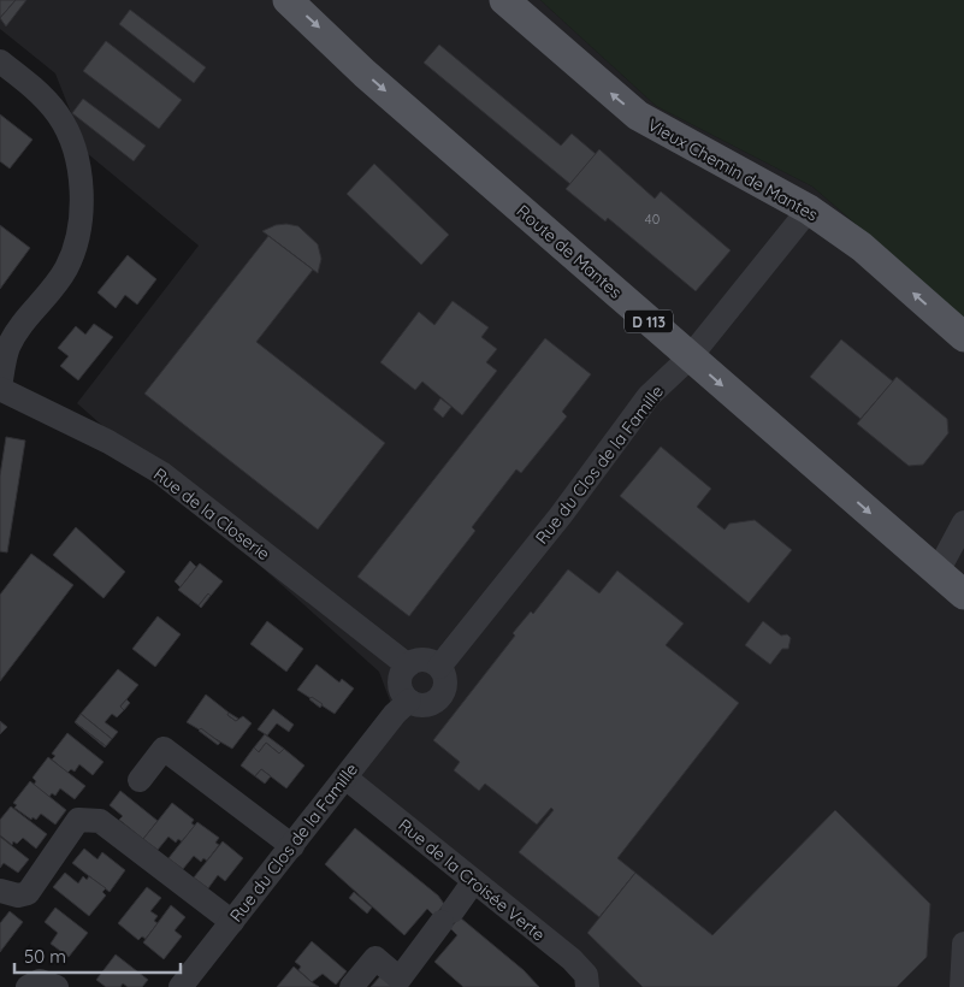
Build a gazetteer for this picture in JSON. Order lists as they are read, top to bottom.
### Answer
{
  "streets": {
    "main road": ["Vieux Chemin de Mantes", "Route de Mantes", "D 113"],
    "street": ["Rue du Clos de la Famille", "Rue de la Closerie", "Rue de la Croisée Verte"]
  },
  "crossings": [
    ["Vieux Chemin de Mantes", "Rue du Clos de la Famille"],
    ["Route de Mantes", "Rue du Clos de la Famille"],
    ["Rue du Clos de la Famille", "Rue de la Closerie"],
    ["Rue du Clos de la Famille", "Rue de la Croisée Verte"]
  ],
  "one_way": ["Vieux Chemin de Mantes", "Route de Mantes"],
  "house_numbers": ["40"],
  "scale_bar": "50 m"
}
